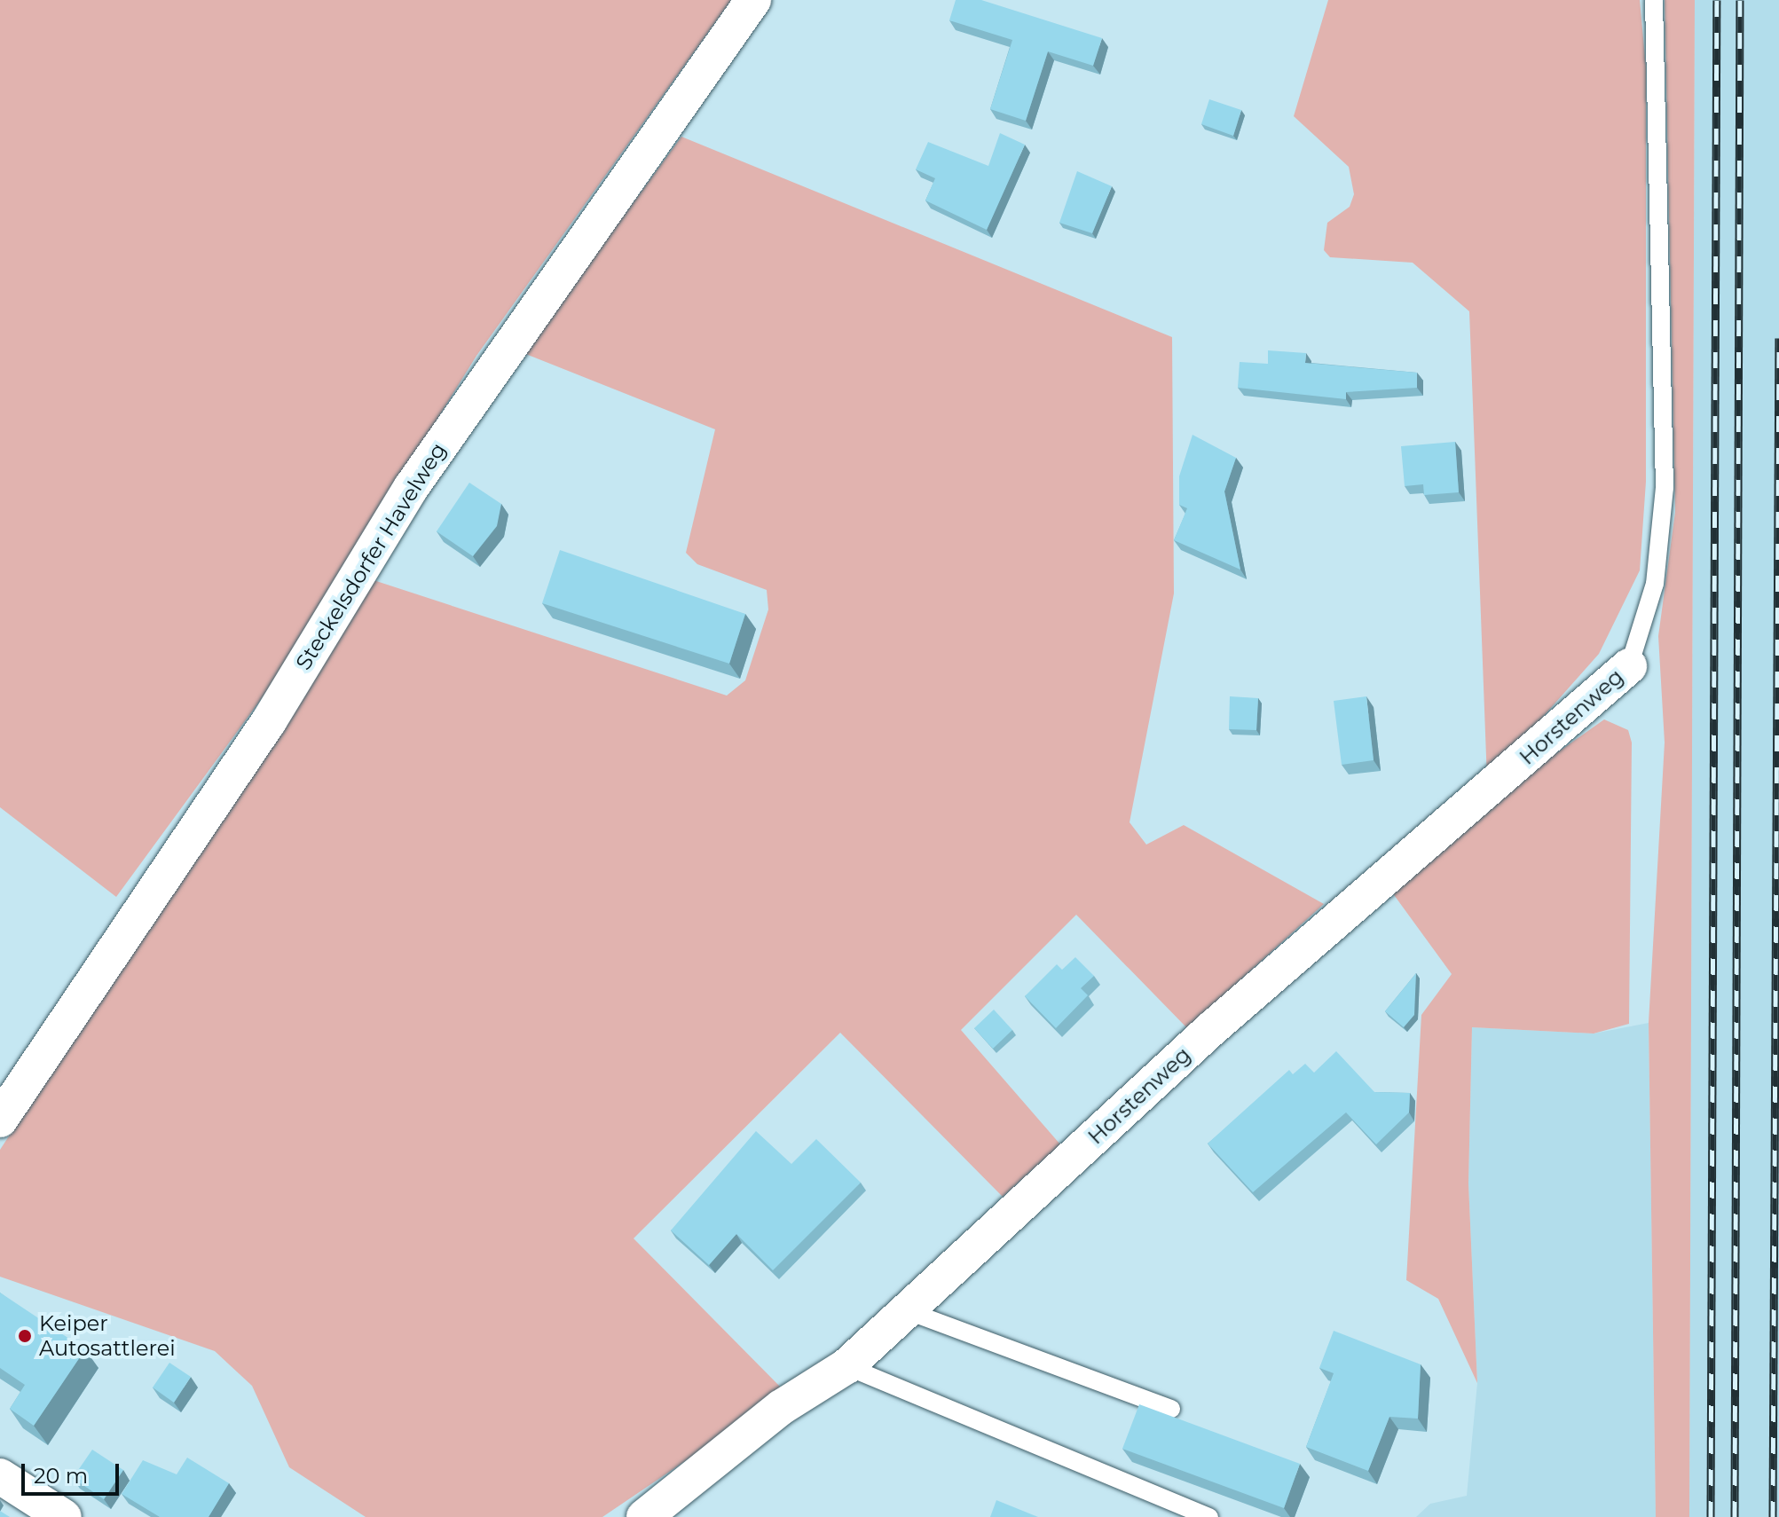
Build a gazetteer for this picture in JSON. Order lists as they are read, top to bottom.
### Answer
{
  "streets": {
    "street": ["Steckelsdorfer Havelweg", "Horstenweg"]
  },
  "places": ["Keiper Autosattlerei"],
  "scale_bar": "20 m"
}
